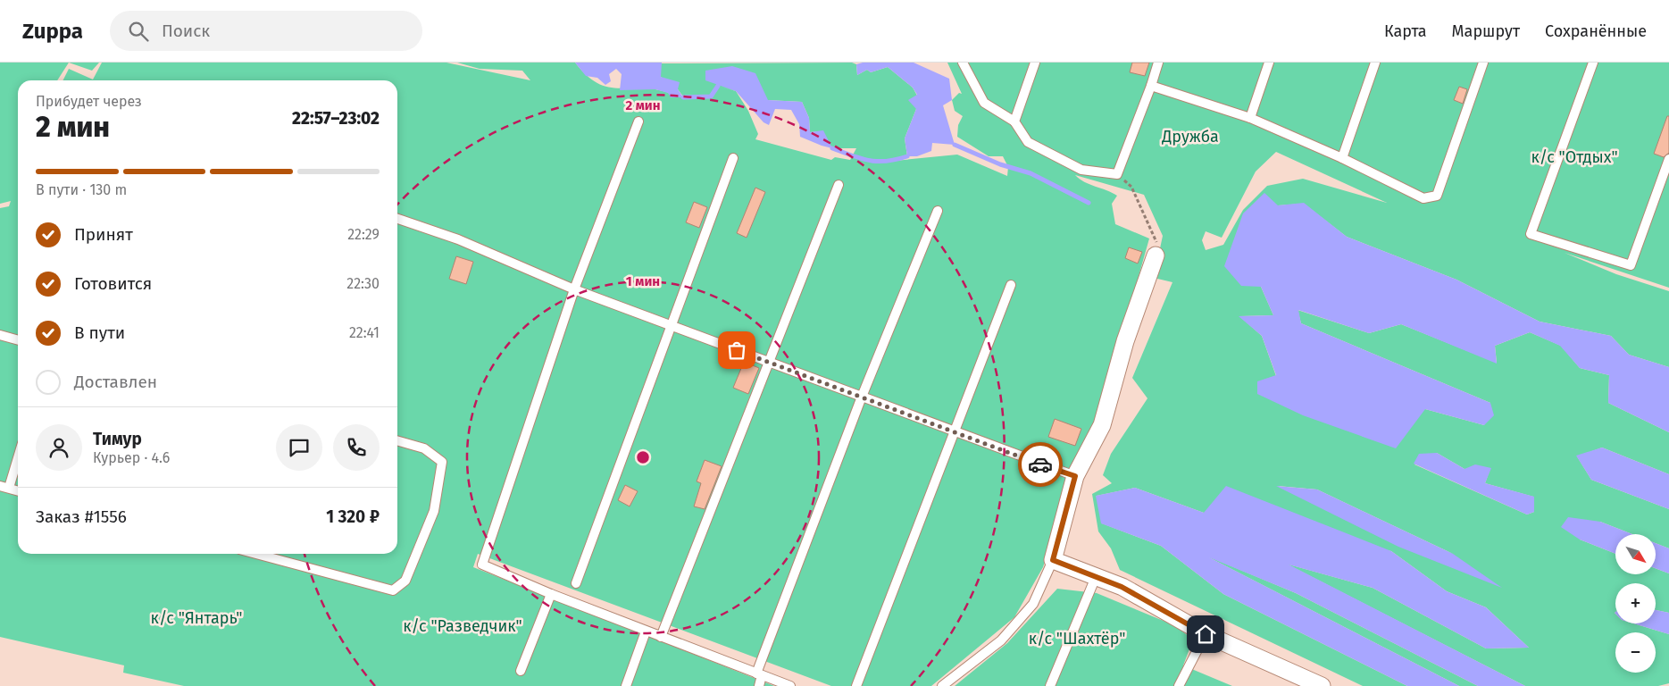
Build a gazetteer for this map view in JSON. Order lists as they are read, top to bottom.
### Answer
{
  "parks": [
    "Дружба",
    "к/с \"Отдых\"",
    "к/с \"Янтарь\"",
    "к/с \"Разведчик\"",
    "к/с \"Шахтёр\""
  ],
  "north": "bottom right",
  "page": {
    "header": "Zuppa",
    "search": "Поиск",
    "nav": ["Карта", "Маршрут", "Сохранённые"],
    "heading": ["2 мин", "Прибудет через", "22:57–23:02"],
    "panel": [
      "Тимур",
      "Курьер · 4.6",
      "Заказ #1556",
      "1 320 ₽"
    ],
    "bar": "В пути · 130 m",
    "list": [
      ["Принят", "22:29"],
      ["Готовится", "22:30"],
      ["В пути", "22:41"],
      "Доставлен"
    ],
    "map_buttons": ["+", "−"]
  },
  "rings": ["2 мин", "1 мин"]
}
